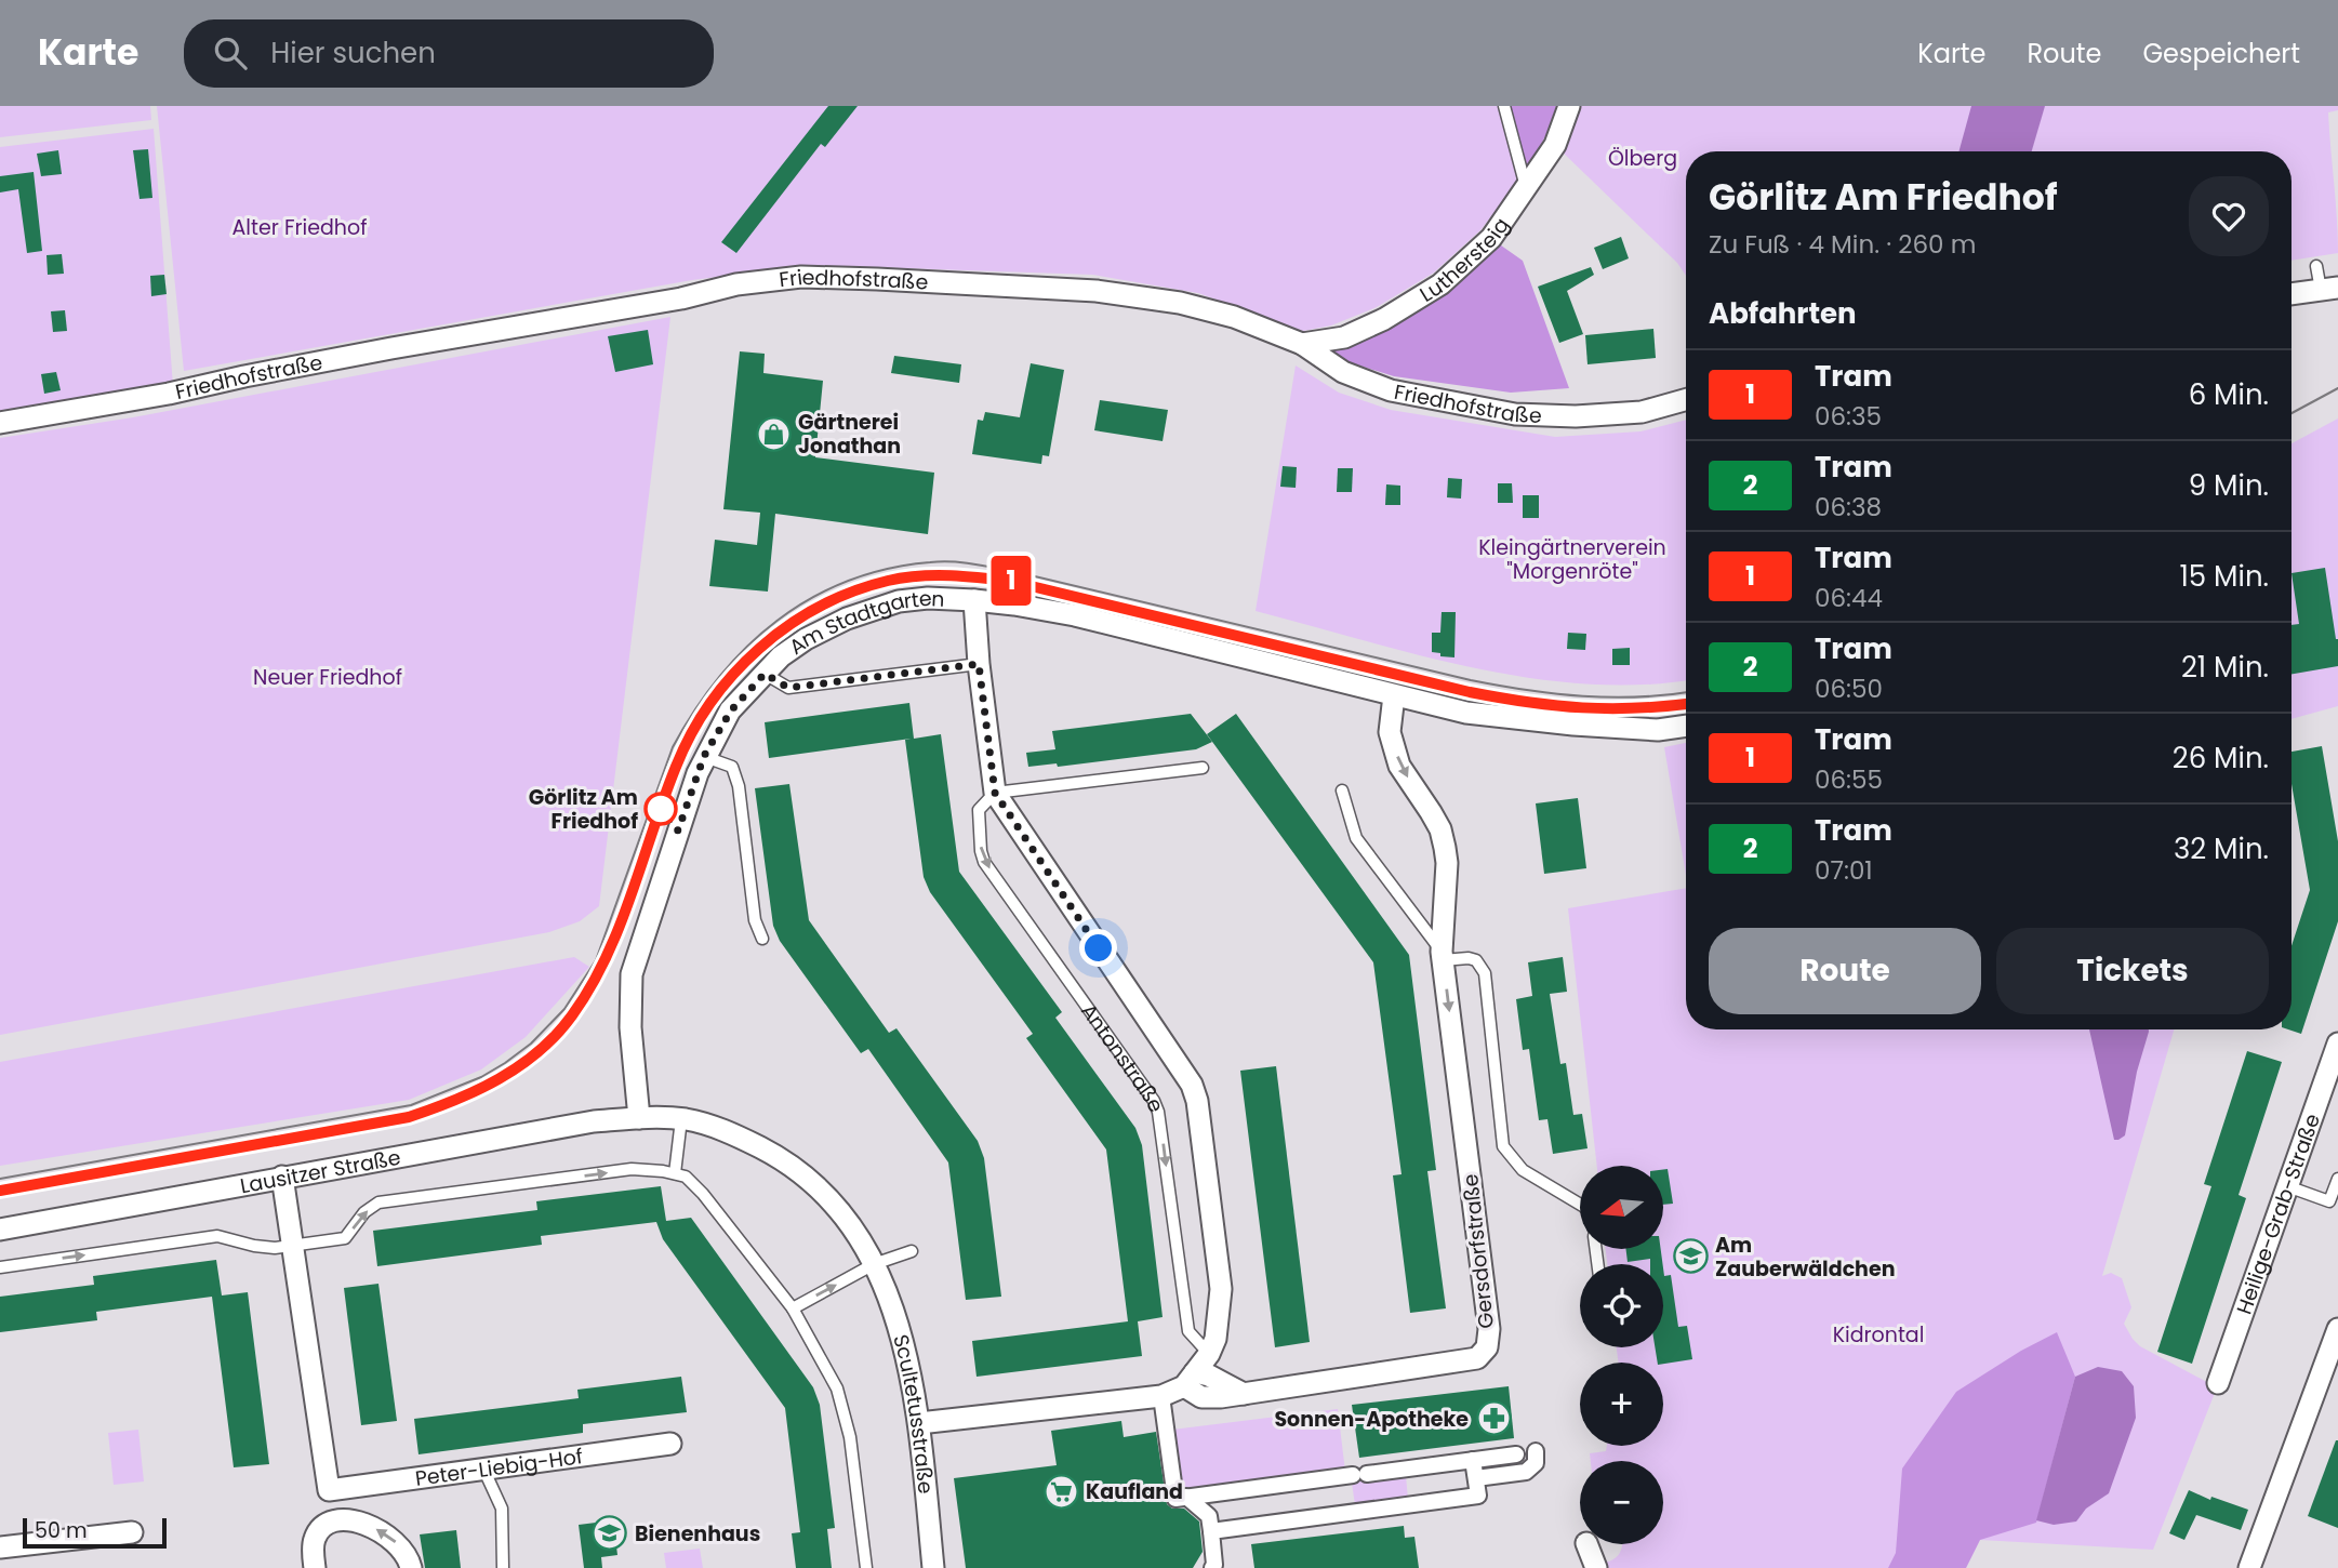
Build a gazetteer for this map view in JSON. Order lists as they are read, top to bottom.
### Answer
{
  "streets": {
    "street": [
      "Luthersteig",
      "Friedhofstraße",
      "Am Stadtgarten",
      "Antonstraße",
      "Lausitzer Straße",
      "Heilige-Grab-Straße",
      "Gersdorfstraße",
      "Scultetusstraße",
      "Peter-Liebig-Hof"
    ]
  },
  "crossings": [
    ["Luthersteig", "Friedhofstraße"],
    ["Am Stadtgarten", "Antonstraße"],
    ["Am Stadtgarten", "Lausitzer Straße"],
    ["Am Stadtgarten", "Gersdorfstraße"],
    ["Am Stadtgarten", "Scultetusstraße"],
    ["Antonstraße", "Gersdorfstraße"],
    ["Lausitzer Straße", "Scultetusstraße"]
  ],
  "parks": [
    "Ölberg",
    "Alter Friedhof",
    "Kleingärtnerverein \"Morgenröte\"",
    "Neuer Friedhof",
    "Kidrontal"
  ],
  "places": {
    "shop": ["Gärtnerei Jonathan"],
    "other": ["Görlitz Am Friedhof"],
    "school or university": ["Am Zauberwäldchen", "Bienenhaus"],
    "pharmacy": ["Sonnen-Apotheke"],
    "supermarket": ["Kaufland"]
  },
  "lines": ["tram line 1"],
  "scale_bar": "50 m",
  "north": "left",
  "page": {
    "header": "Karte",
    "search": "Hier suchen",
    "nav": ["Karte", "Route", "Gespeichert"],
    "on_map": "1",
    "heading": [
      ["Görlitz Am Friedhof", "Zu Fuß · 4 Min. · 260 m"],
      "Abfahrten"
    ],
    "list": [
      {
        "mark": "1",
        "name": "Tram",
        "note": "06:35",
        "value": "6 Min."
      },
      {
        "mark": "2",
        "name": "Tram",
        "note": "06:38",
        "value": "9 Min."
      },
      {
        "mark": "1",
        "name": "Tram",
        "note": "06:44",
        "value": "15 Min."
      },
      {
        "mark": "2",
        "name": "Tram",
        "note": "06:50",
        "value": "21 Min."
      },
      {
        "mark": "1",
        "name": "Tram",
        "note": "06:55",
        "value": "26 Min."
      },
      {
        "mark": "2",
        "name": "Tram",
        "note": "07:01",
        "value": "32 Min."
      }
    ],
    "buttons": ["Route", "Tickets"],
    "map_buttons": ["+", "−"],
    "scale": "50 m"
  }
}
